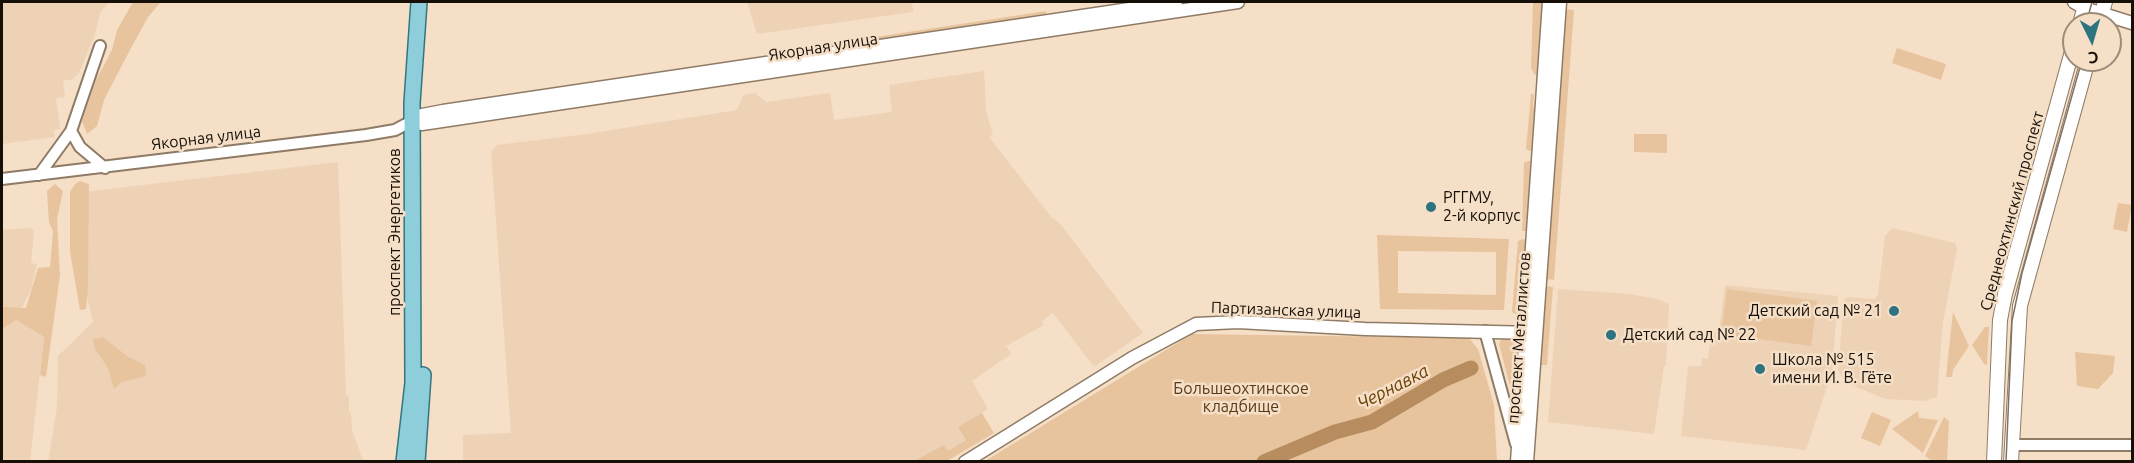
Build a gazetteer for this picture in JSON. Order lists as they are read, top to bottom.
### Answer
{
  "streets": {
    "main road": ["Среднеохтинский проспект", "проспект Энергетиков"],
    "street": ["Якорная улица", "Партизанская улица", "проспект Металлистов"]
  },
  "crossings": [
    ["Якорная улица", "проспект Энергетиков"],
    ["Партизанская улица", "проспект Металлистов"]
  ],
  "water": ["Чернавка"],
  "parks": ["Большеохтинское кладбище"],
  "places": [
    "РГГМУ, 2-й корпус",
    "Детский сад № 21",
    "Детский сад № 22",
    "Школа № 515 имени И. В. Гёте"
  ],
  "north": "bottom"
}
